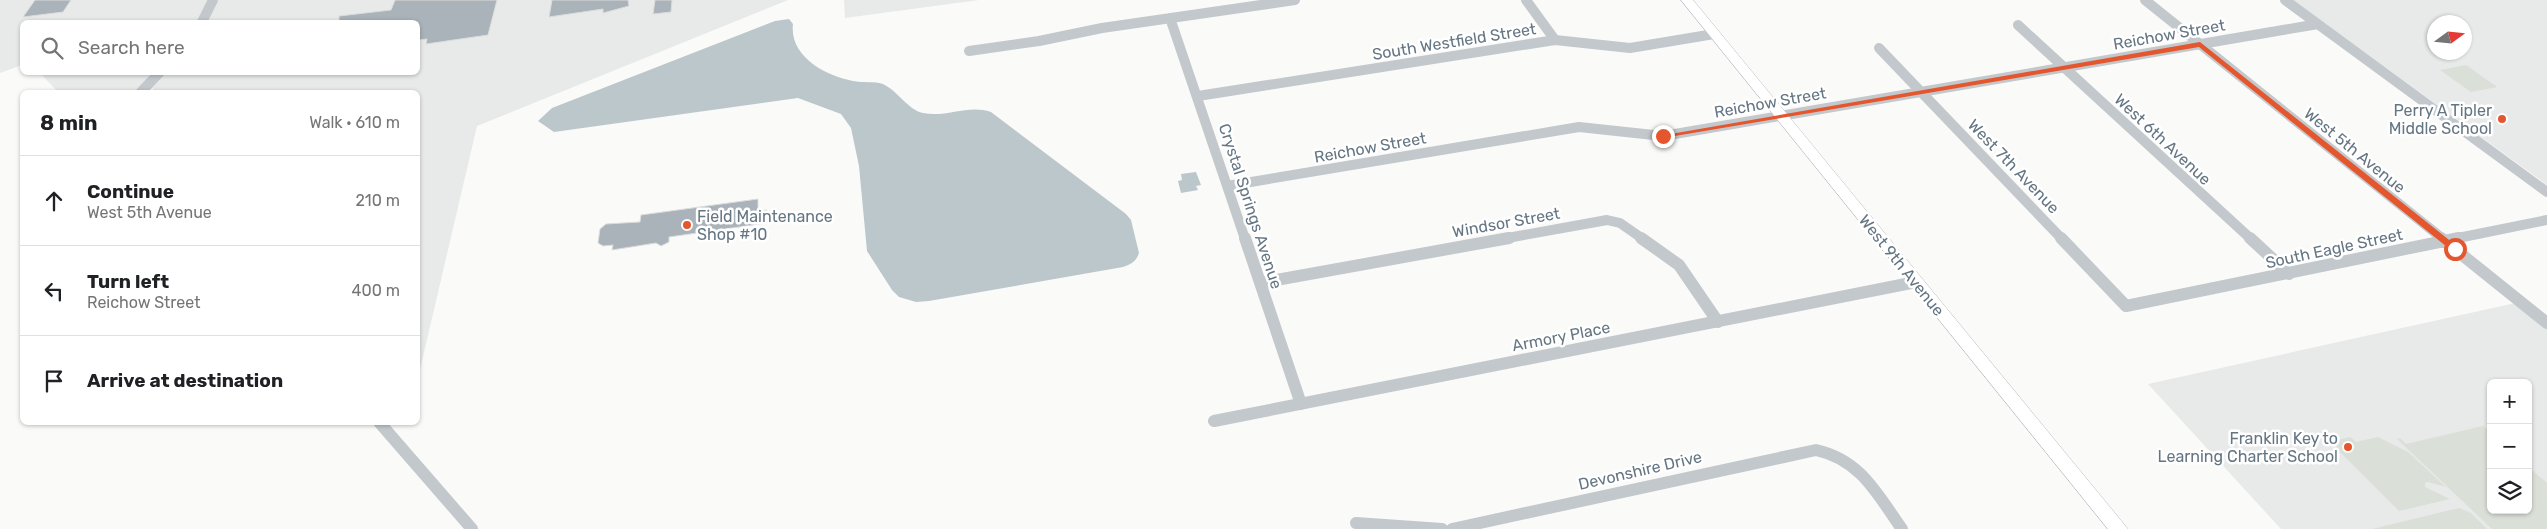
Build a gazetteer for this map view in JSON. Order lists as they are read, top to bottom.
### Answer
{
  "streets": {
    "main road": ["West 9th Avenue"],
    "street": [
      "Reichow Street",
      "South Westfield Street",
      "West 6th Avenue",
      "West 5th Avenue",
      "West 7th Avenue",
      "Crystal Springs Avenue",
      "Windsor Street",
      "South Eagle Street",
      "Armory Place",
      "Devonshire Drive"
    ]
  },
  "crossings": [
    ["Reichow Street", "West 6th Avenue"],
    ["Reichow Street", "West 5th Avenue"],
    ["Reichow Street", "West 7th Avenue"],
    ["Reichow Street", "Crystal Springs Avenue"],
    ["Reichow Street", "West 9th Avenue"],
    ["South Westfield Street", "Crystal Springs Avenue"],
    ["South Westfield Street", "West 9th Avenue"],
    ["West 6th Avenue", "South Eagle Street"],
    ["West 5th Avenue", "South Eagle Street"],
    ["West 7th Avenue", "South Eagle Street"],
    ["Crystal Springs Avenue", "Windsor Street"],
    ["Crystal Springs Avenue", "Armory Place"],
    ["Windsor Street", "Armory Place"],
    ["West 9th Avenue", "Armory Place"]
  ],
  "places": ["Perry A Tipler Middle School", "Field Maintenance Shop #10", "Franklin Key to Learning Charter School"],
  "north": "right",
  "page": {
    "search": "Search here",
    "heading": ["8 min", "Walk · 610 m"],
    "list": [
      ["Continue", "West 5th Avenue", "210 m"],
      ["Turn left", "Reichow Street", "400 m"],
      "Arrive at destination"
    ],
    "map_buttons": ["+", "−"]
  }
}
